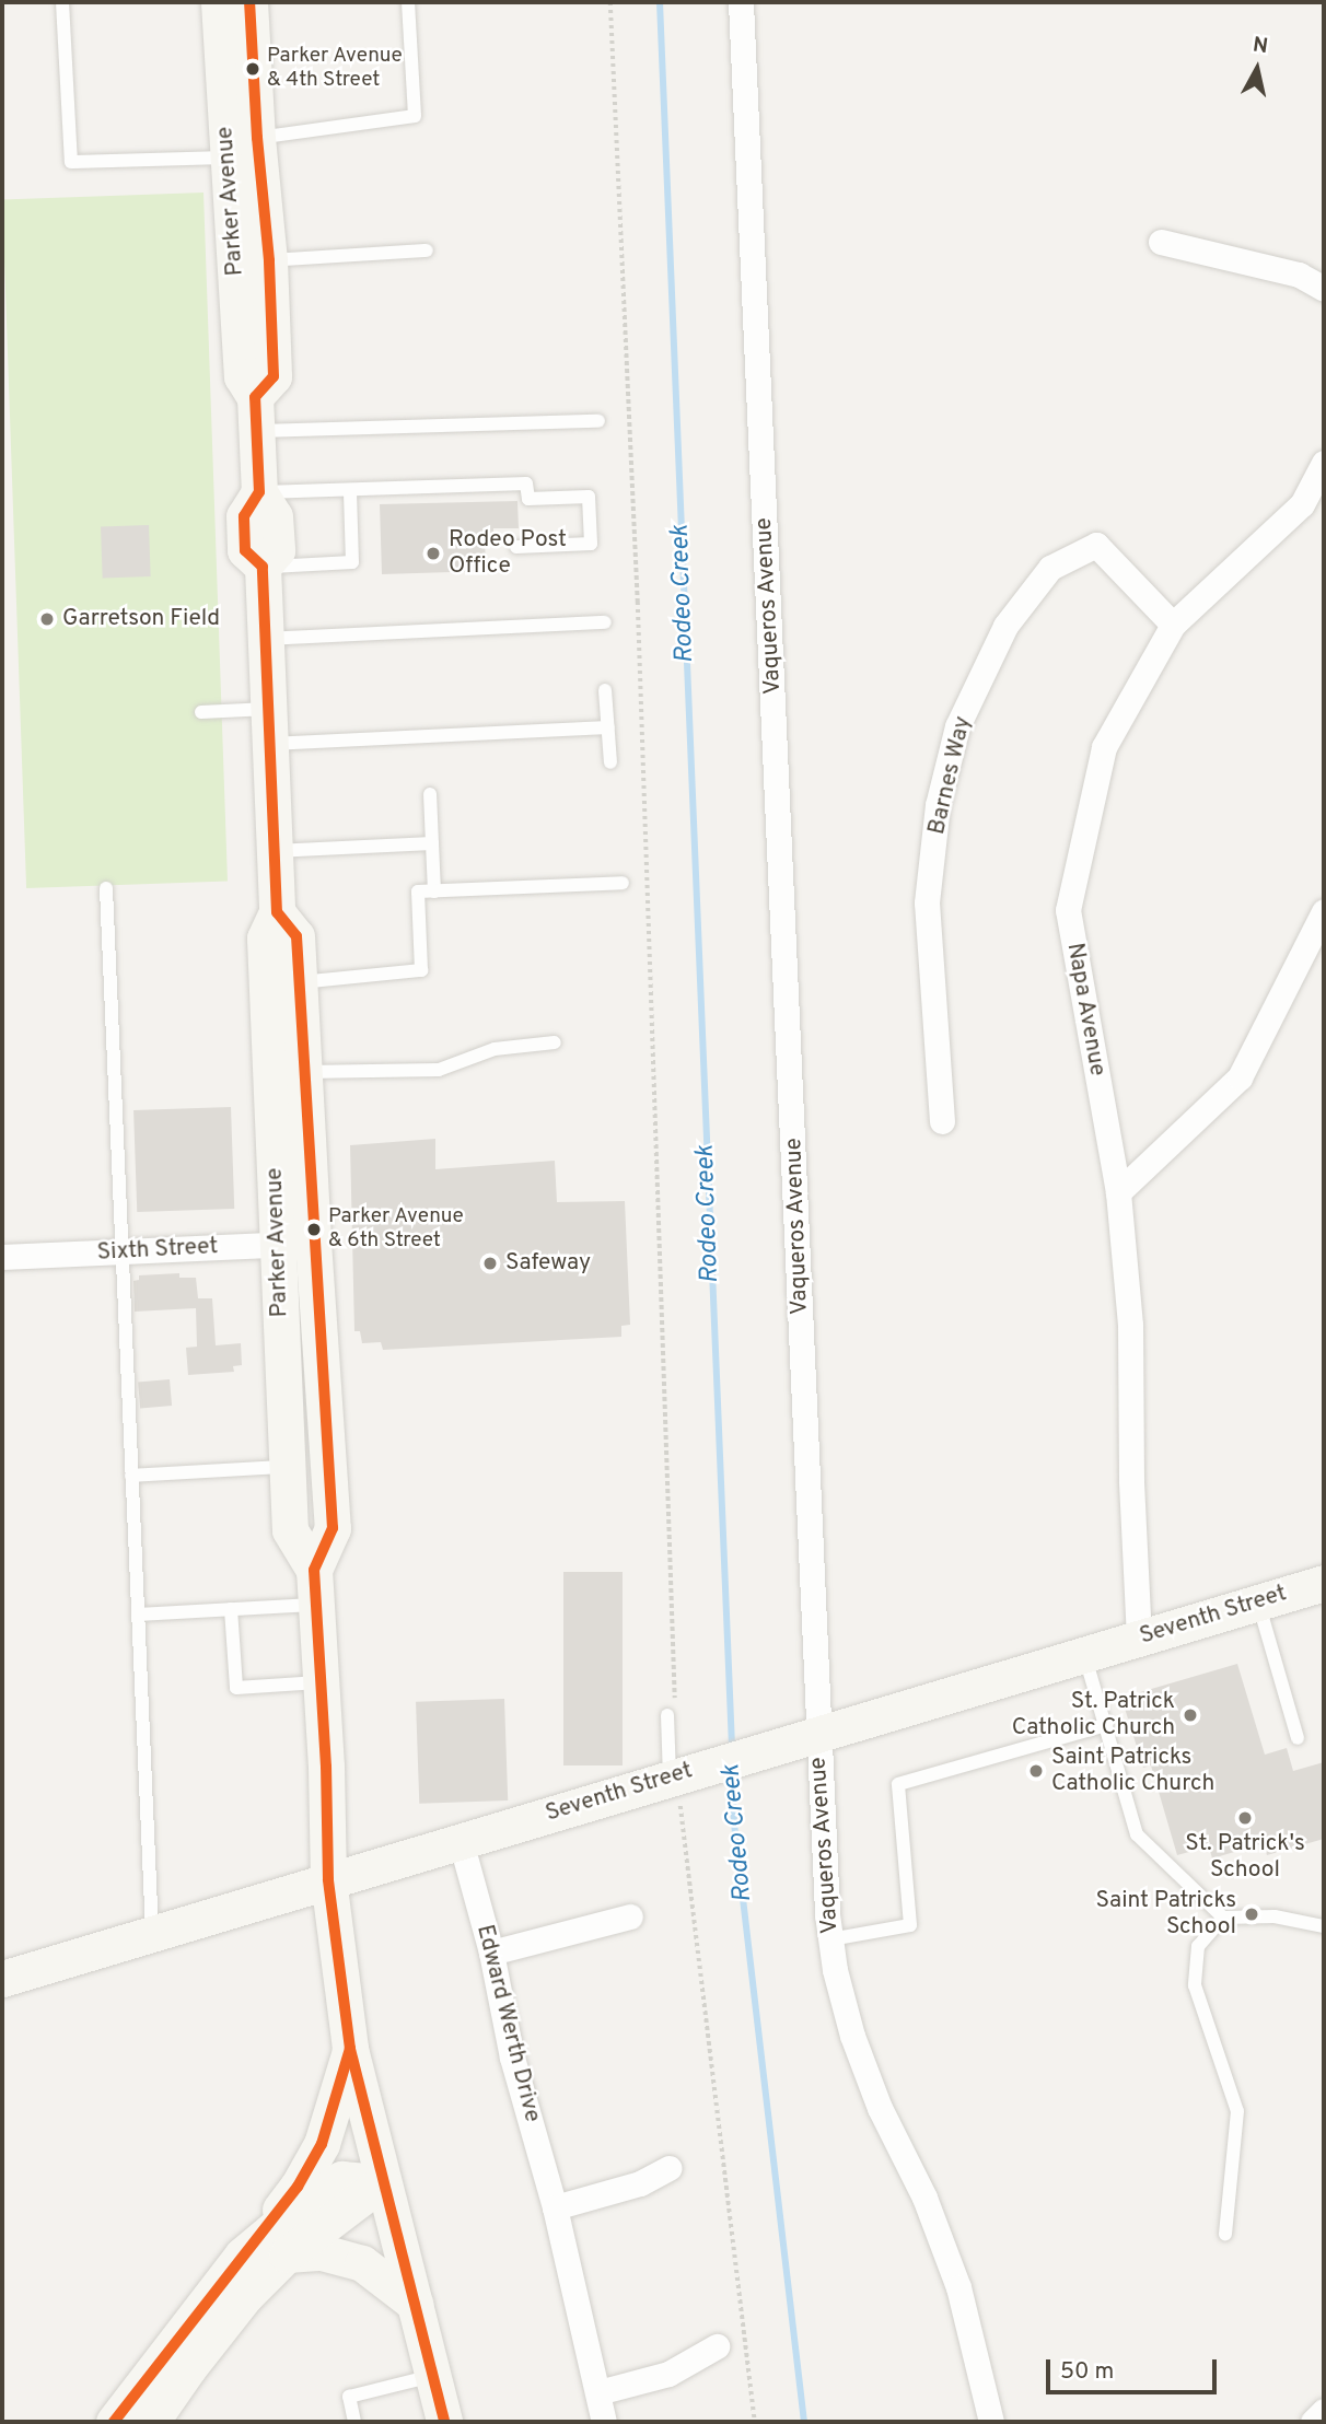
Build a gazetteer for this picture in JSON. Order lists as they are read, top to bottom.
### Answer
{
  "streets": {
    "main road": ["Parker Avenue", "Seventh Street"],
    "street": [
      "Vaqueros Avenue",
      "Barnes Way",
      "Napa Avenue",
      "Sixth Street",
      "Edward Werth Drive"
    ]
  },
  "crossings": [
    ["Parker Avenue", "Sixth Street"],
    ["Parker Avenue", "Seventh Street"],
    ["Vaqueros Avenue", "Seventh Street"],
    ["Barnes Way", "Napa Avenue"],
    ["Napa Avenue", "Seventh Street"],
    ["Seventh Street", "Edward Werth Drive"]
  ],
  "water": ["Rodeo Creek"],
  "places": [
    "Parker Avenue & 4th Street",
    "Rodeo Post Office",
    "Garretson Field",
    "Parker Avenue & 6th Street",
    "Safeway",
    "St. Patrick Catholic Church",
    "Saint Patricks Catholic Church",
    "St. Patrick's School",
    "Saint Patricks School"
  ],
  "scale_bar": "50 m",
  "north": "top"
}
